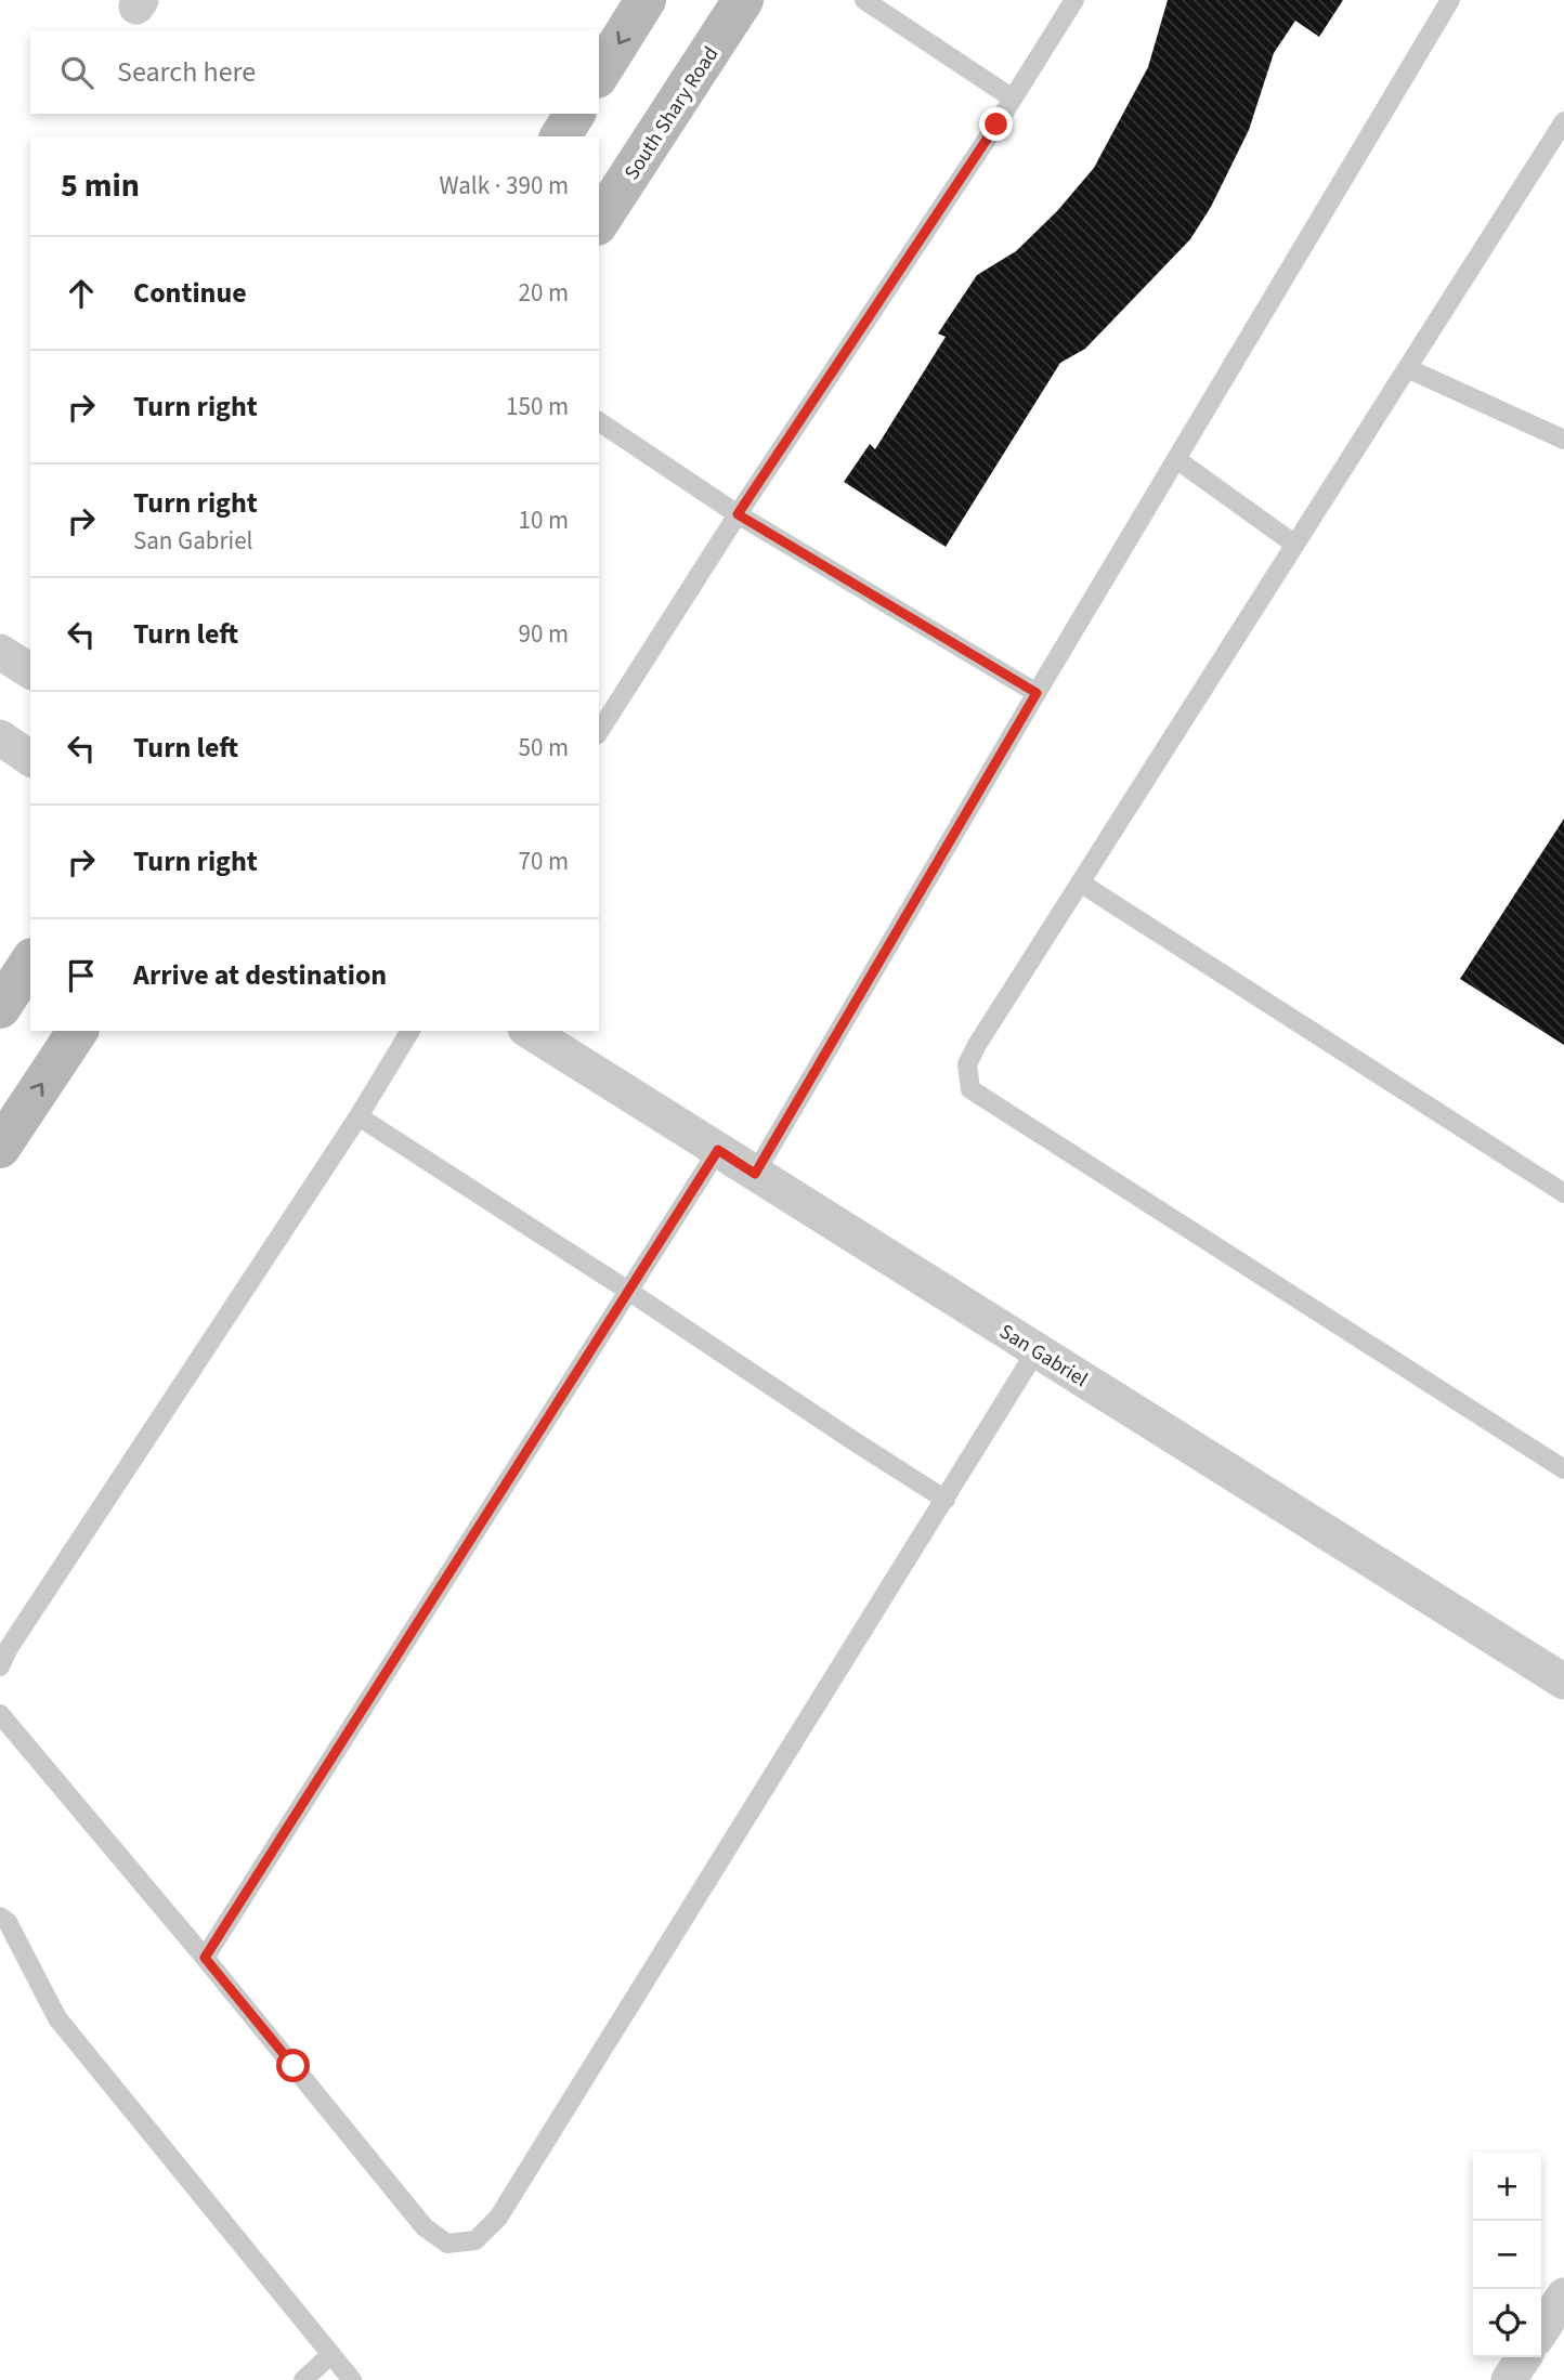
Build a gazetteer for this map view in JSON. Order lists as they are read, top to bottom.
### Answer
{
  "streets": {
    "main road": ["South Shary Road"],
    "street": ["San Gabriel"]
  },
  "page": {
    "search": "Search here",
    "heading": ["5 min", "Walk · 390 m"],
    "list": [
      ["Continue", "20 m"],
      ["Turn right", "150 m"],
      ["Turn right", "San Gabriel", "10 m"],
      ["Turn left", "90 m"],
      ["Turn left", "50 m"],
      ["Turn right", "70 m"],
      "Arrive at destination"
    ],
    "map_buttons": ["+", "−"]
  }
}
